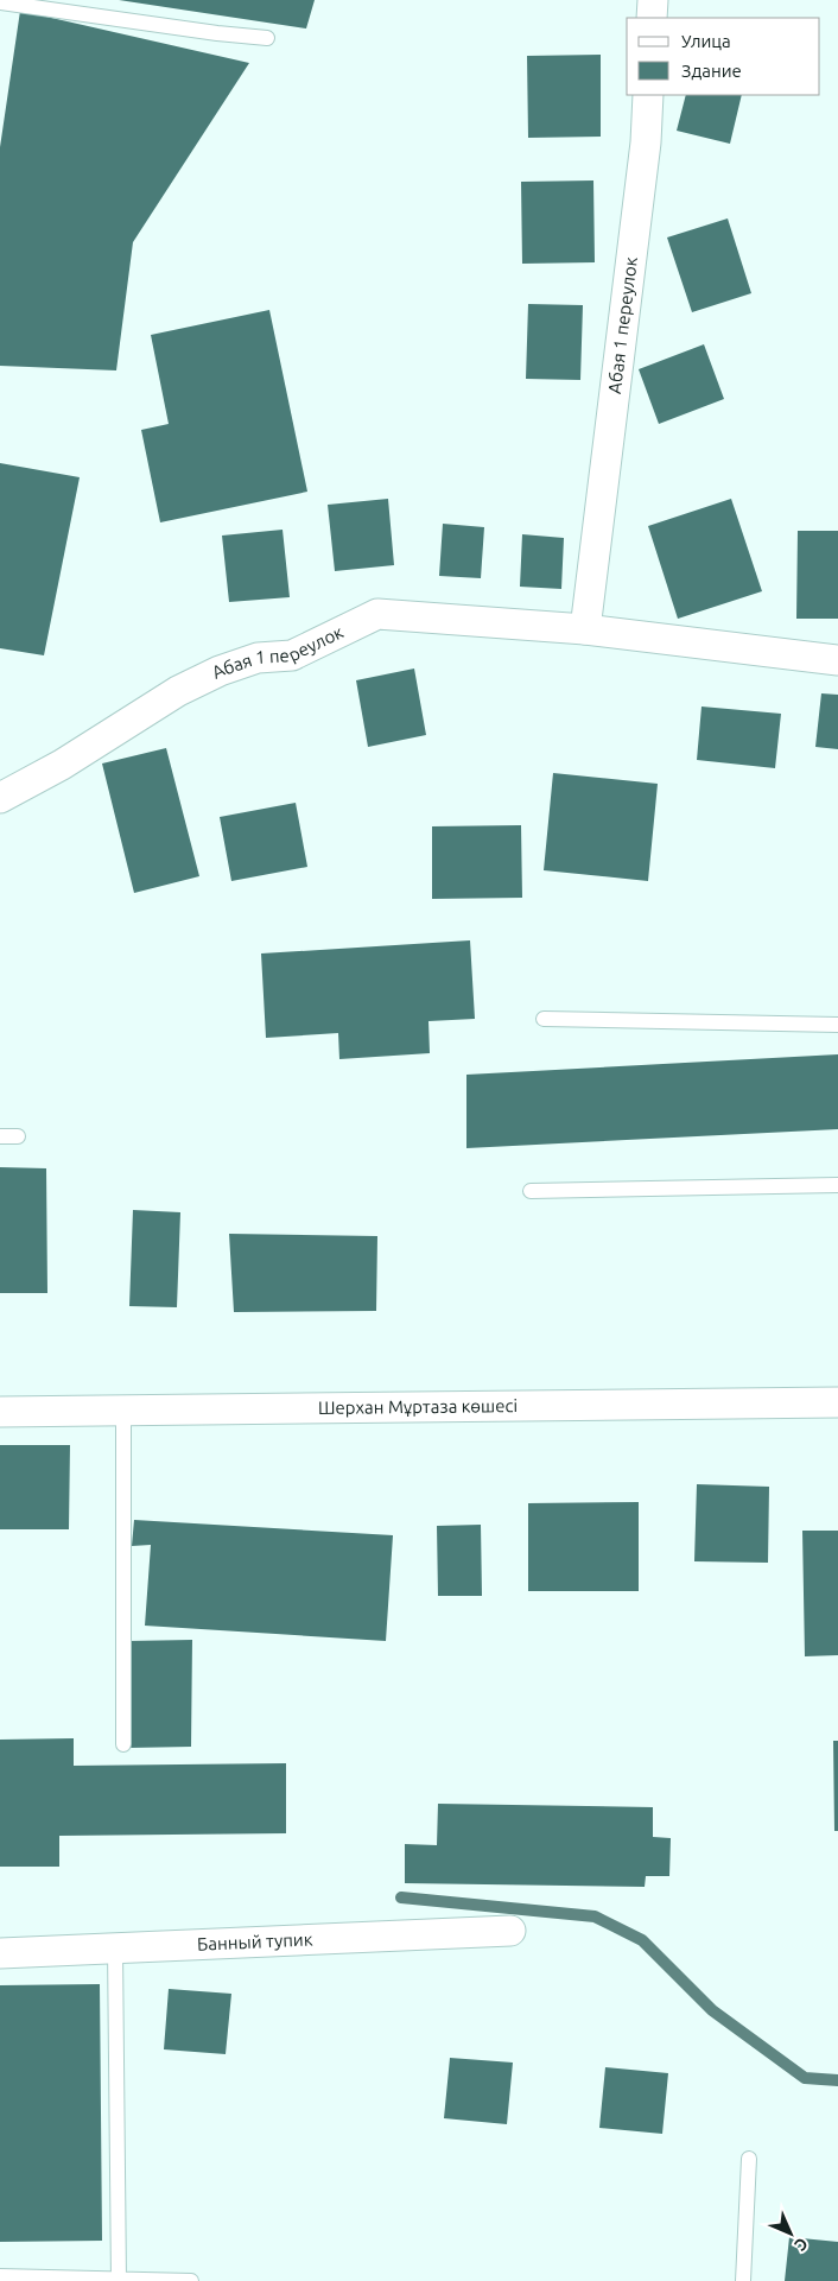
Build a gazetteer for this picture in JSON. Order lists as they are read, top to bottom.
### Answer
{
  "streets": {
    "street": ["Абая 1 переулок", "Шерхан Мұртаза көшесі", "Банный тупик"]
  },
  "legend": ["Улица", "Здание"],
  "north": "bottom right"
}
